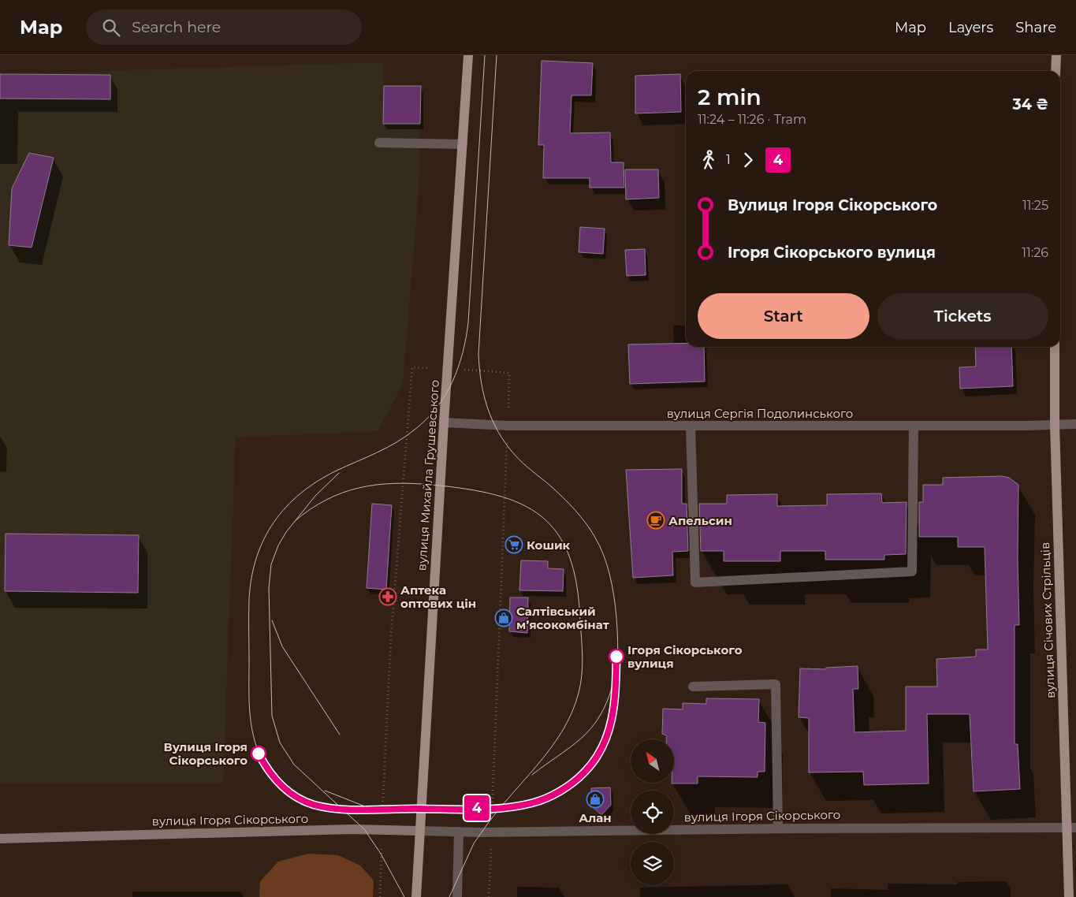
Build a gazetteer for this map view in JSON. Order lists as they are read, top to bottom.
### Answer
{
  "streets": {
    "main road": ["вулиця Михайла Грушевського", "вулиця Січових Стрільців"],
    "street": ["вулиця Сергія Подолинського", "вулиця Ігоря Сікорського"]
  },
  "crossings": [
    ["вулиця Сергія Подолинського", "вулиця Михайла Грушевського"],
    ["вулиця Сергія Подолинського", "вулиця Січових Стрільців"],
    ["вулиця Михайла Грушевського", "вулиця Ігоря Сікорського"],
    ["вулиця Січових Стрільців", "вулиця Ігоря Сікорського"]
  ],
  "places": {
    "cafe": ["Апельсин"],
    "supermarket": ["Кошик"],
    "pharmacy": ["Аптека оптових цін"],
    "shop": ["Салтівський мʼясокомбінат", "Алан"],
    "other": ["Ігоря Сікорського вулиця", "Вулиця Ігоря Сікорського"]
  },
  "lines": ["tram line 4"],
  "north": "top left",
  "page": {
    "header": "Map",
    "search": "Search here",
    "nav": ["Map", "Layers", "Share"],
    "on_map": "4",
    "heading": ["2 min", "11:24 – 11:26 · Tram", "34 ₴"],
    "legs": ["1", "4"],
    "list": [
      {
        "name": "Вулиця Ігоря Сікорського",
        "value": "11:25"
      },
      {
        "name": "Ігоря Сікорського вулиця",
        "value": "11:26"
      }
    ],
    "buttons": ["Start", "Tickets"]
  }
}
